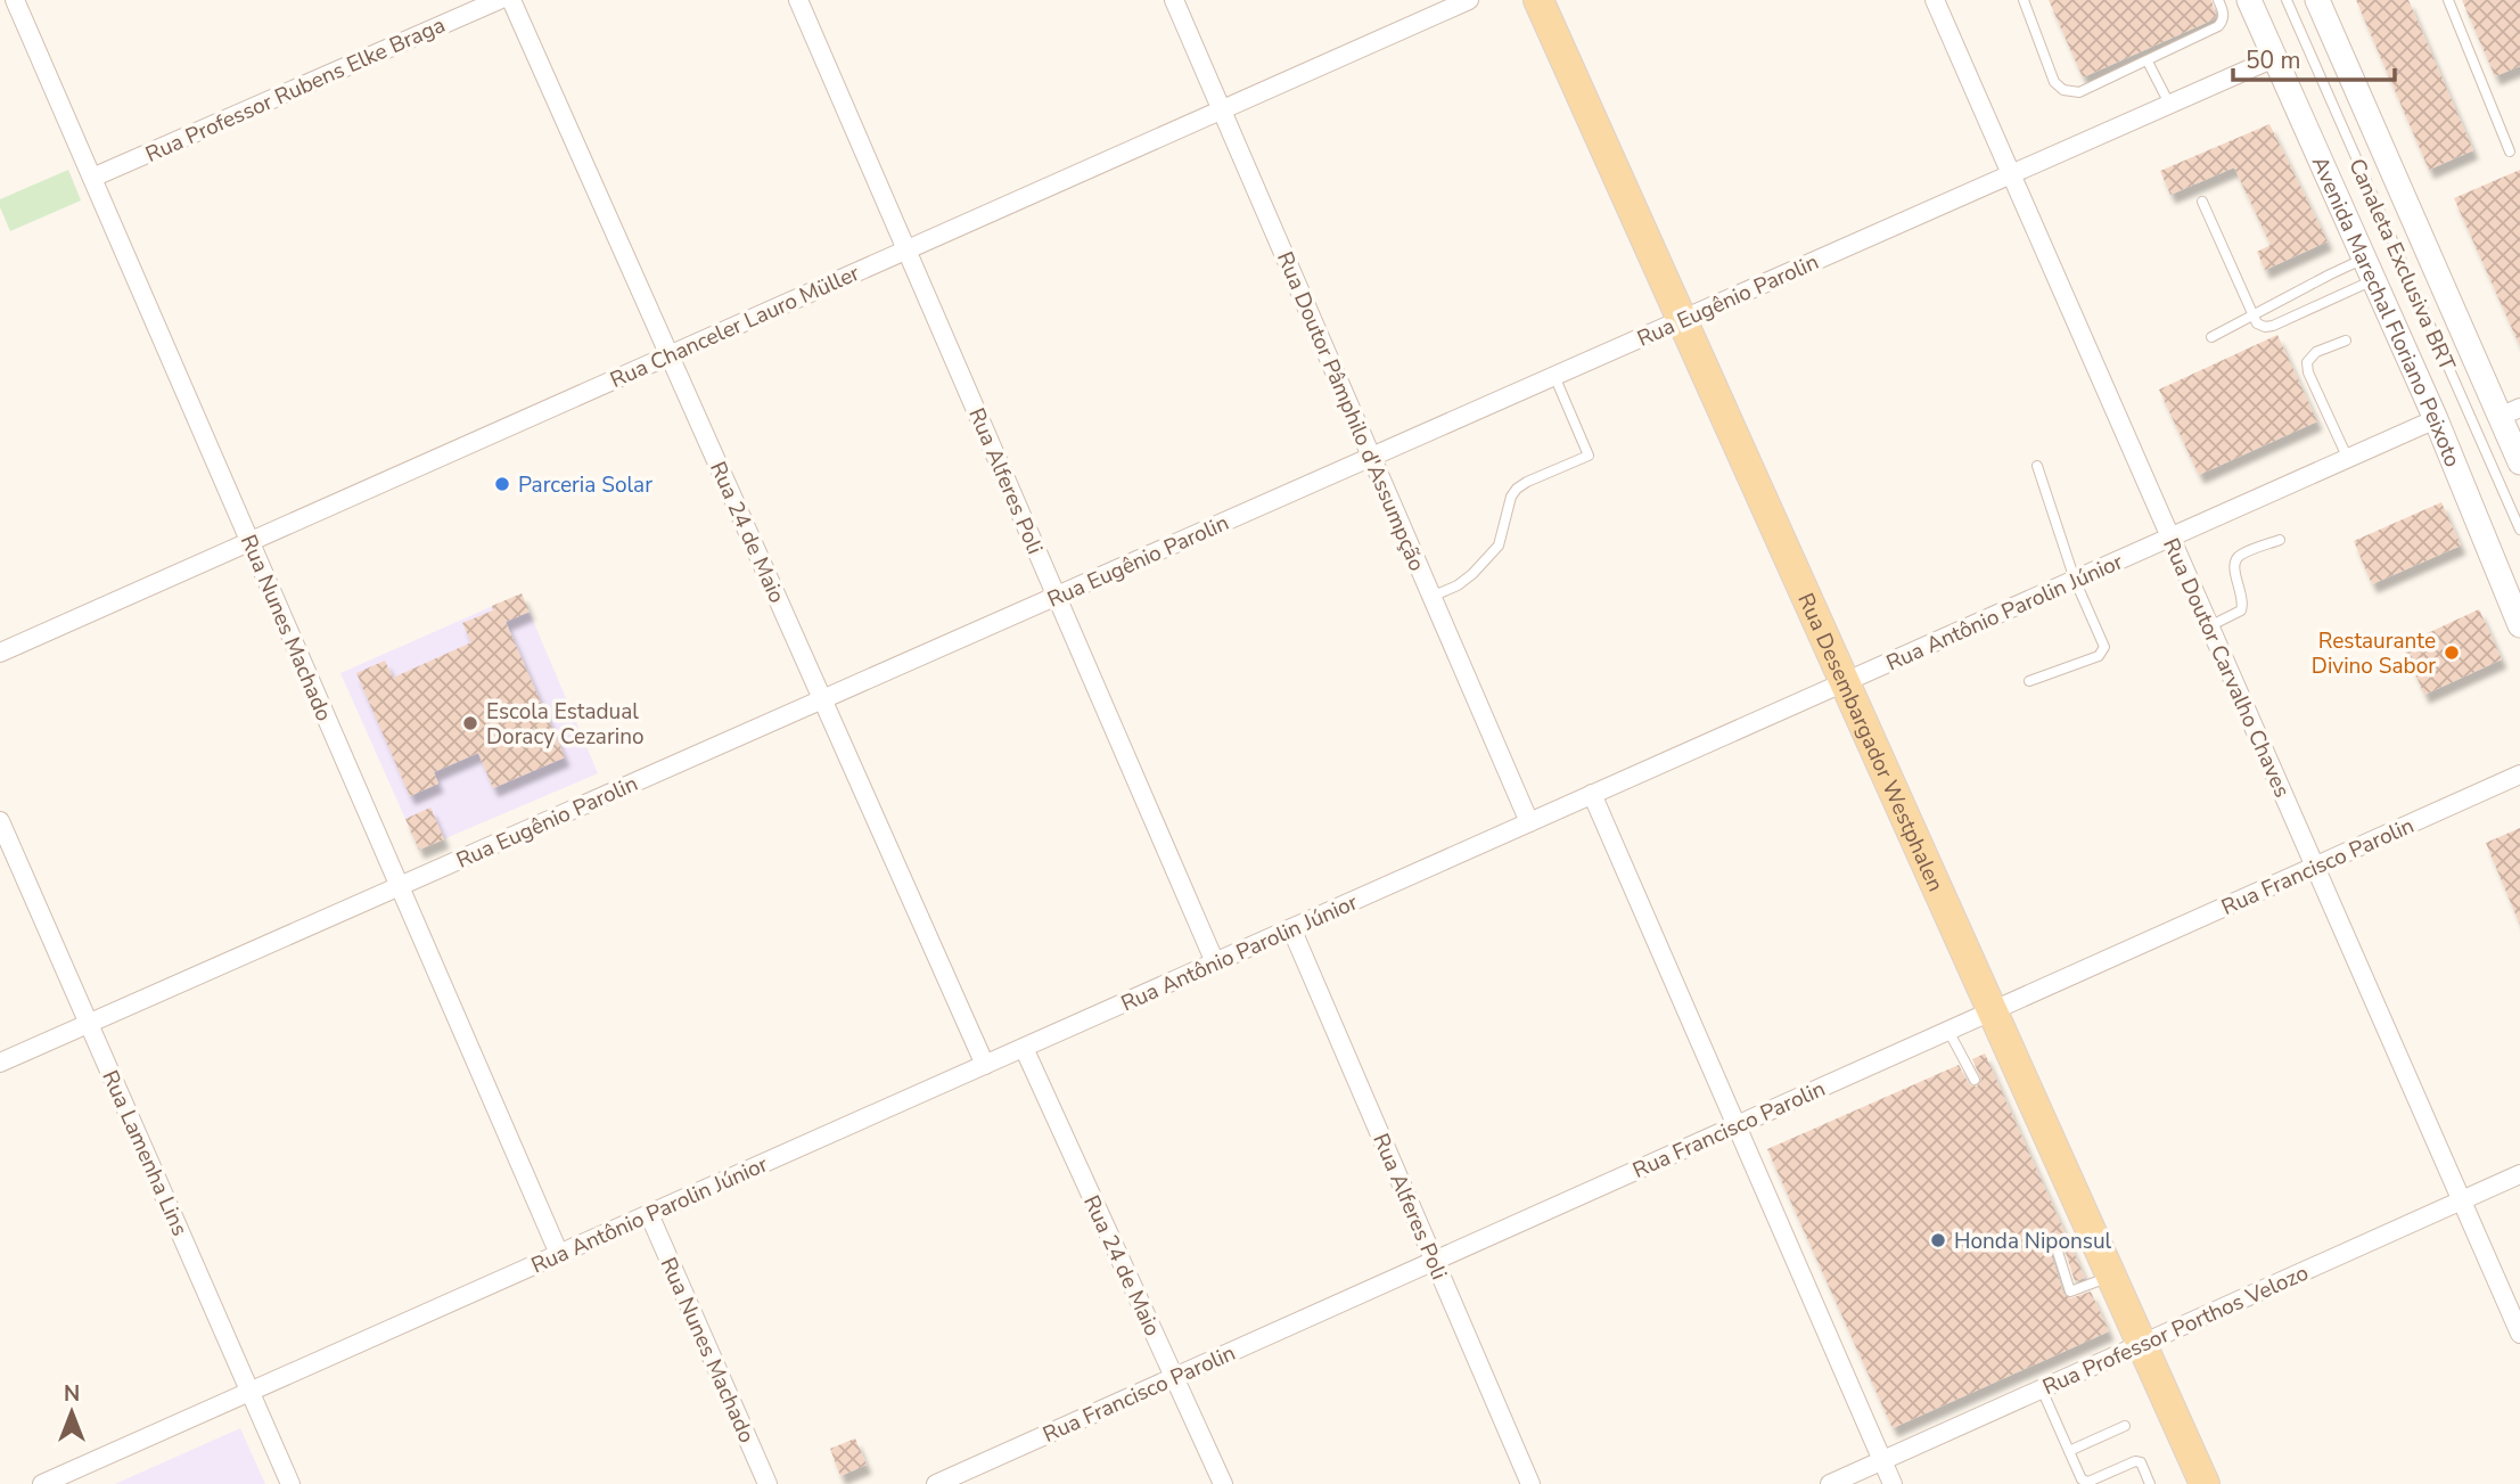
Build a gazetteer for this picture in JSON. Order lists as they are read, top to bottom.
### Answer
{
  "streets": {
    "main road": ["Rua Desembargador Westphalen"],
    "street": [
      "Rua Professor Rubens Elke Braga",
      "Rua Eugênio Parolin",
      "Avenida Marechal Floriano Peixoto",
      "Rua Chanceler Lauro Müller",
      "Rua Doutor Pâmphilo d'Assumpção",
      "Rua Alferes Poli",
      "Rua 24 de Maio",
      "Rua Antônio Parolin Júnior",
      "Rua Nunes Machado",
      "Rua Doutor Carvalho Chaves",
      "Rua Francisco Parolin",
      "Rua Lamenha Lins",
      "Rua Professor Porthos Velozo"
    ],
    "lane": ["Canaleta Exclusiva BRT"]
  },
  "crossings": [
    ["Rua Professor Rubens Elke Braga", "Rua Nunes Machado"],
    ["Rua Eugênio Parolin", "Avenida Marechal Floriano Peixoto"],
    ["Rua Eugênio Parolin", "Rua Doutor Pâmphilo d'Assumpção"],
    ["Rua Eugênio Parolin", "Rua Alferes Poli"],
    ["Rua Eugênio Parolin", "Rua 24 de Maio"],
    ["Rua Eugênio Parolin", "Rua Nunes Machado"],
    ["Rua Eugênio Parolin", "Rua Doutor Carvalho Chaves"],
    ["Rua Eugênio Parolin", "Rua Desembargador Westphalen"],
    ["Rua Eugênio Parolin", "Rua Lamenha Lins"],
    ["Avenida Marechal Floriano Peixoto", "Rua Antônio Parolin Júnior"],
    ["Rua Chanceler Lauro Müller", "Rua Doutor Pâmphilo d'Assumpção"],
    ["Rua Chanceler Lauro Müller", "Rua Alferes Poli"],
    ["Rua Chanceler Lauro Müller", "Rua 24 de Maio"],
    ["Rua Chanceler Lauro Müller", "Rua Nunes Machado"],
    ["Rua Doutor Pâmphilo d'Assumpção", "Rua Antônio Parolin Júnior"],
    ["Rua Alferes Poli", "Rua Antônio Parolin Júnior"],
    ["Rua Alferes Poli", "Rua Francisco Parolin"],
    ["Rua 24 de Maio", "Rua Antônio Parolin Júnior"],
    ["Rua 24 de Maio", "Rua Francisco Parolin"],
    ["Rua Antônio Parolin Júnior", "Rua Nunes Machado"],
    ["Rua Antônio Parolin Júnior", "Rua Doutor Carvalho Chaves"],
    ["Rua Antônio Parolin Júnior", "Rua Desembargador Westphalen"],
    ["Rua Antônio Parolin Júnior", "Rua Lamenha Lins"],
    ["Rua Doutor Carvalho Chaves", "Rua Francisco Parolin"],
    ["Rua Doutor Carvalho Chaves", "Rua Professor Porthos Velozo"],
    ["Rua Desembargador Westphalen", "Rua Francisco Parolin"],
    ["Rua Desembargador Westphalen", "Rua Professor Porthos Velozo"]
  ],
  "places": [
    "Parceria Solar",
    "Restaurante Divino Sabor",
    "Escola Estadual Doracy Cezarino",
    "Honda Niponsul"
  ],
  "scale_bar": "50 m",
  "north": "top"
}
